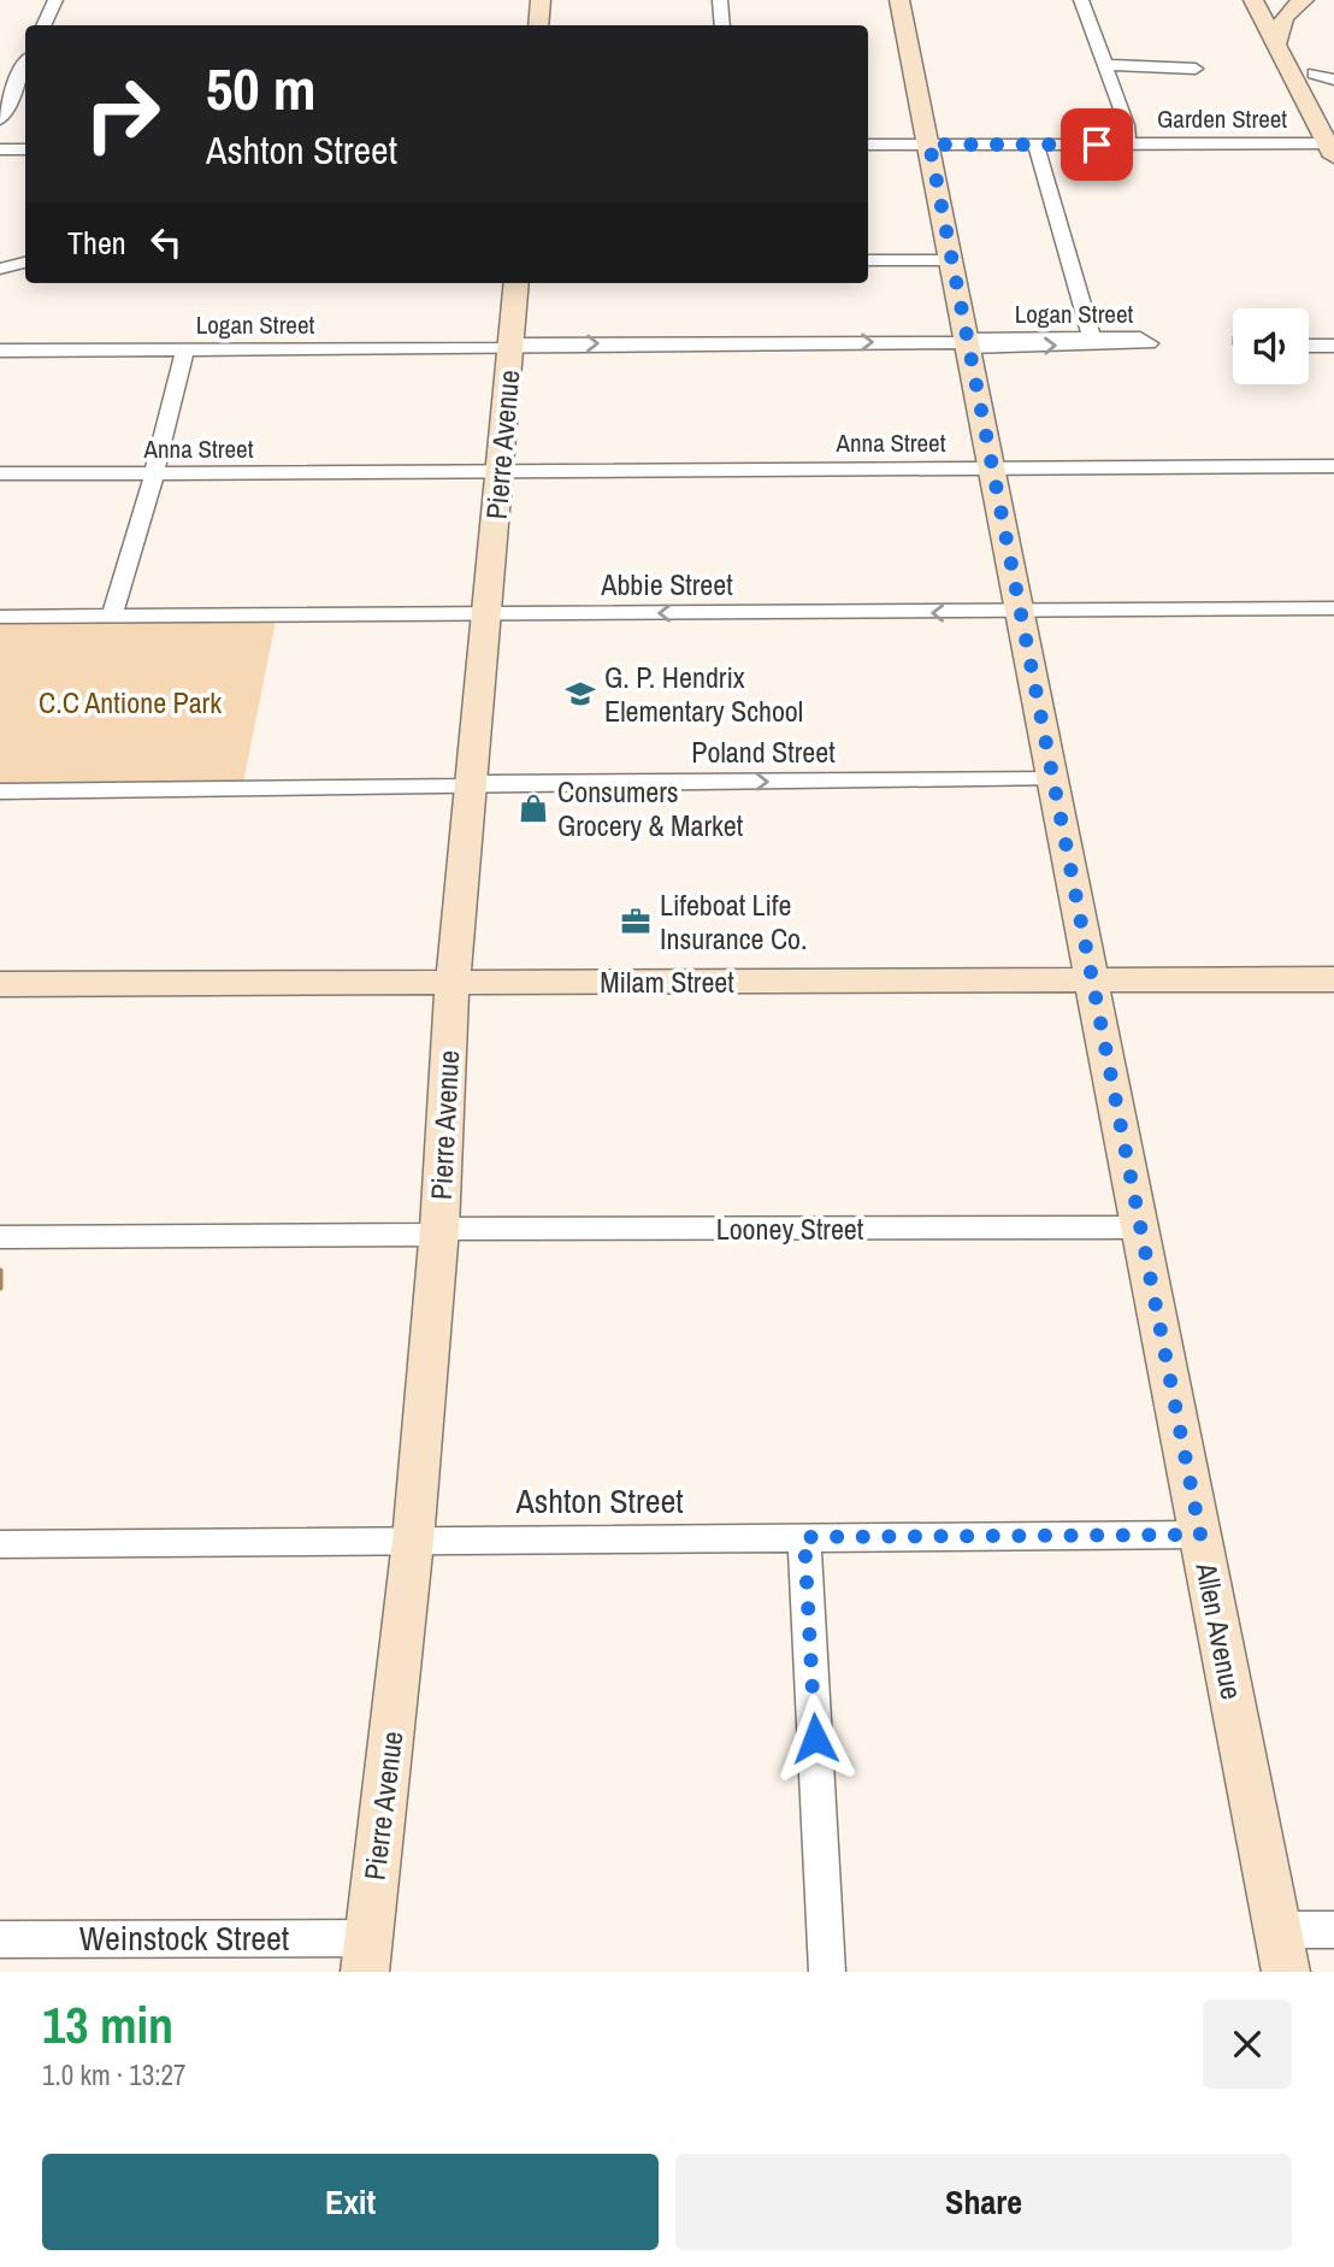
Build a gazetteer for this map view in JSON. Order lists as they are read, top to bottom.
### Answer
{
  "streets": {
    "main road": ["Pierre Avenue", "Milam Street", "Allen Avenue"],
    "street": [
      "Garden Street",
      "Logan Street",
      "Anna Street",
      "Abbie Street",
      "Poland Street",
      "Looney Street",
      "Ashton Street",
      "Weinstock Street"
    ]
  },
  "crossings": [
    ["Garden Street", "Allen Avenue"],
    ["Logan Street", "Pierre Avenue"],
    ["Logan Street", "Allen Avenue"],
    ["Anna Street", "Pierre Avenue"],
    ["Anna Street", "Allen Avenue"],
    ["Pierre Avenue", "Abbie Street"],
    ["Pierre Avenue", "Poland Street"],
    ["Pierre Avenue", "Milam Street"],
    ["Pierre Avenue", "Looney Street"],
    ["Pierre Avenue", "Ashton Street"],
    ["Pierre Avenue", "Weinstock Street"],
    ["Abbie Street", "Allen Avenue"],
    ["Poland Street", "Allen Avenue"],
    ["Milam Street", "Allen Avenue"],
    ["Looney Street", "Allen Avenue"],
    ["Ashton Street", "Allen Avenue"]
  ],
  "one_way": ["Abbie Street", "Poland Street"],
  "parks": ["C.C Antione Park"],
  "places": {
    "school or university": ["G. P. Hendrix Elementary School"],
    "shop": ["Consumers Grocery & Market"],
    "office": ["Lifeboat Life Insurance Co."]
  },
  "page": {
    "turn": ["50 m", "Ashton Street"],
    "then": "Then",
    "heading": ["13 min", "1.0 km · 13:27"],
    "buttons": ["Exit", "Share"]
  }
}
